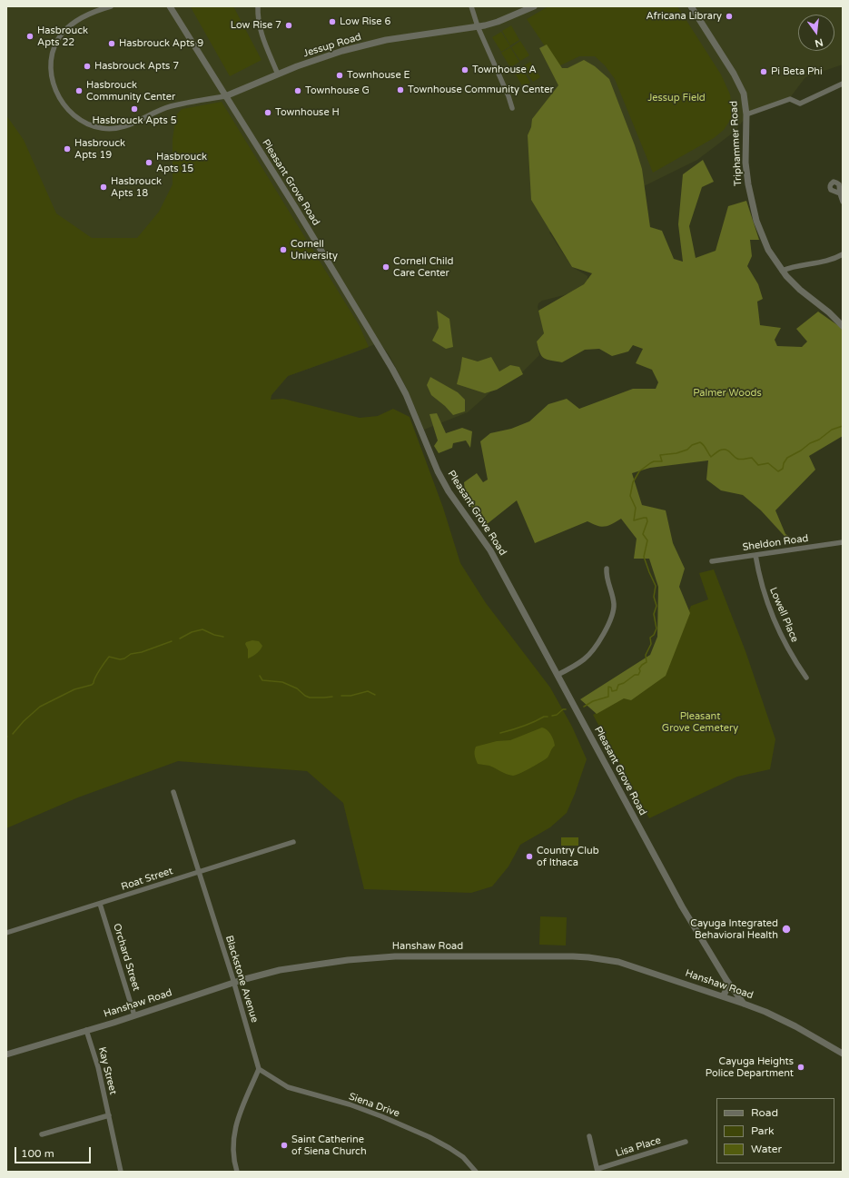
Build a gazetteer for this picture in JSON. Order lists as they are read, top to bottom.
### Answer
{
  "streets": {
    "street": [
      "Jessup Road",
      "Triphammer Road",
      "Pleasant Grove Road",
      "Sheldon Road",
      "Lowell Place",
      "Roat Street",
      "Hanshaw Road",
      "Orchard Street",
      "Blackstone Avenue",
      "Kay Street",
      "Siena Drive",
      "Lisa Place"
    ]
  },
  "crossings": [
    ["Jessup Road", "Pleasant Grove Road"],
    ["Pleasant Grove Road", "Hanshaw Road"],
    ["Sheldon Road", "Lowell Place"],
    ["Roat Street", "Orchard Street"],
    ["Roat Street", "Blackstone Avenue"],
    ["Hanshaw Road", "Orchard Street"],
    ["Hanshaw Road", "Blackstone Avenue"],
    ["Hanshaw Road", "Kay Street"],
    ["Blackstone Avenue", "Siena Drive"]
  ],
  "parks": ["Jessup Field", "Palmer Woods", "Pleasant Grove Cemetery"],
  "places": [
    "Africana Library",
    "Low Rise 6",
    "Low Rise 7",
    "Hasbrouck Apts 22",
    "Hasbrouck Apts 9",
    "Hasbrouck Apts 7",
    "Townhouse A",
    "Pi Beta Phi",
    "Townhouse E",
    "Townhouse Community Center",
    "Hasbrouck Community Center",
    "Townhouse G",
    "Hasbrouck Apts 5",
    "Townhouse H",
    "Hasbrouck Apts 19",
    "Hasbrouck Apts 15",
    "Hasbrouck Apts 18",
    "Cornell University",
    "Cornell Child Care Center",
    "Country Club of Ithaca",
    "Cayuga Integrated Behavioral Health",
    "Cayuga Heights Police Department",
    "Saint Catherine of Siena Church"
  ],
  "legend": ["Road", "Park", "Water"],
  "scale_bar": "100 m",
  "north": "bottom"
}
